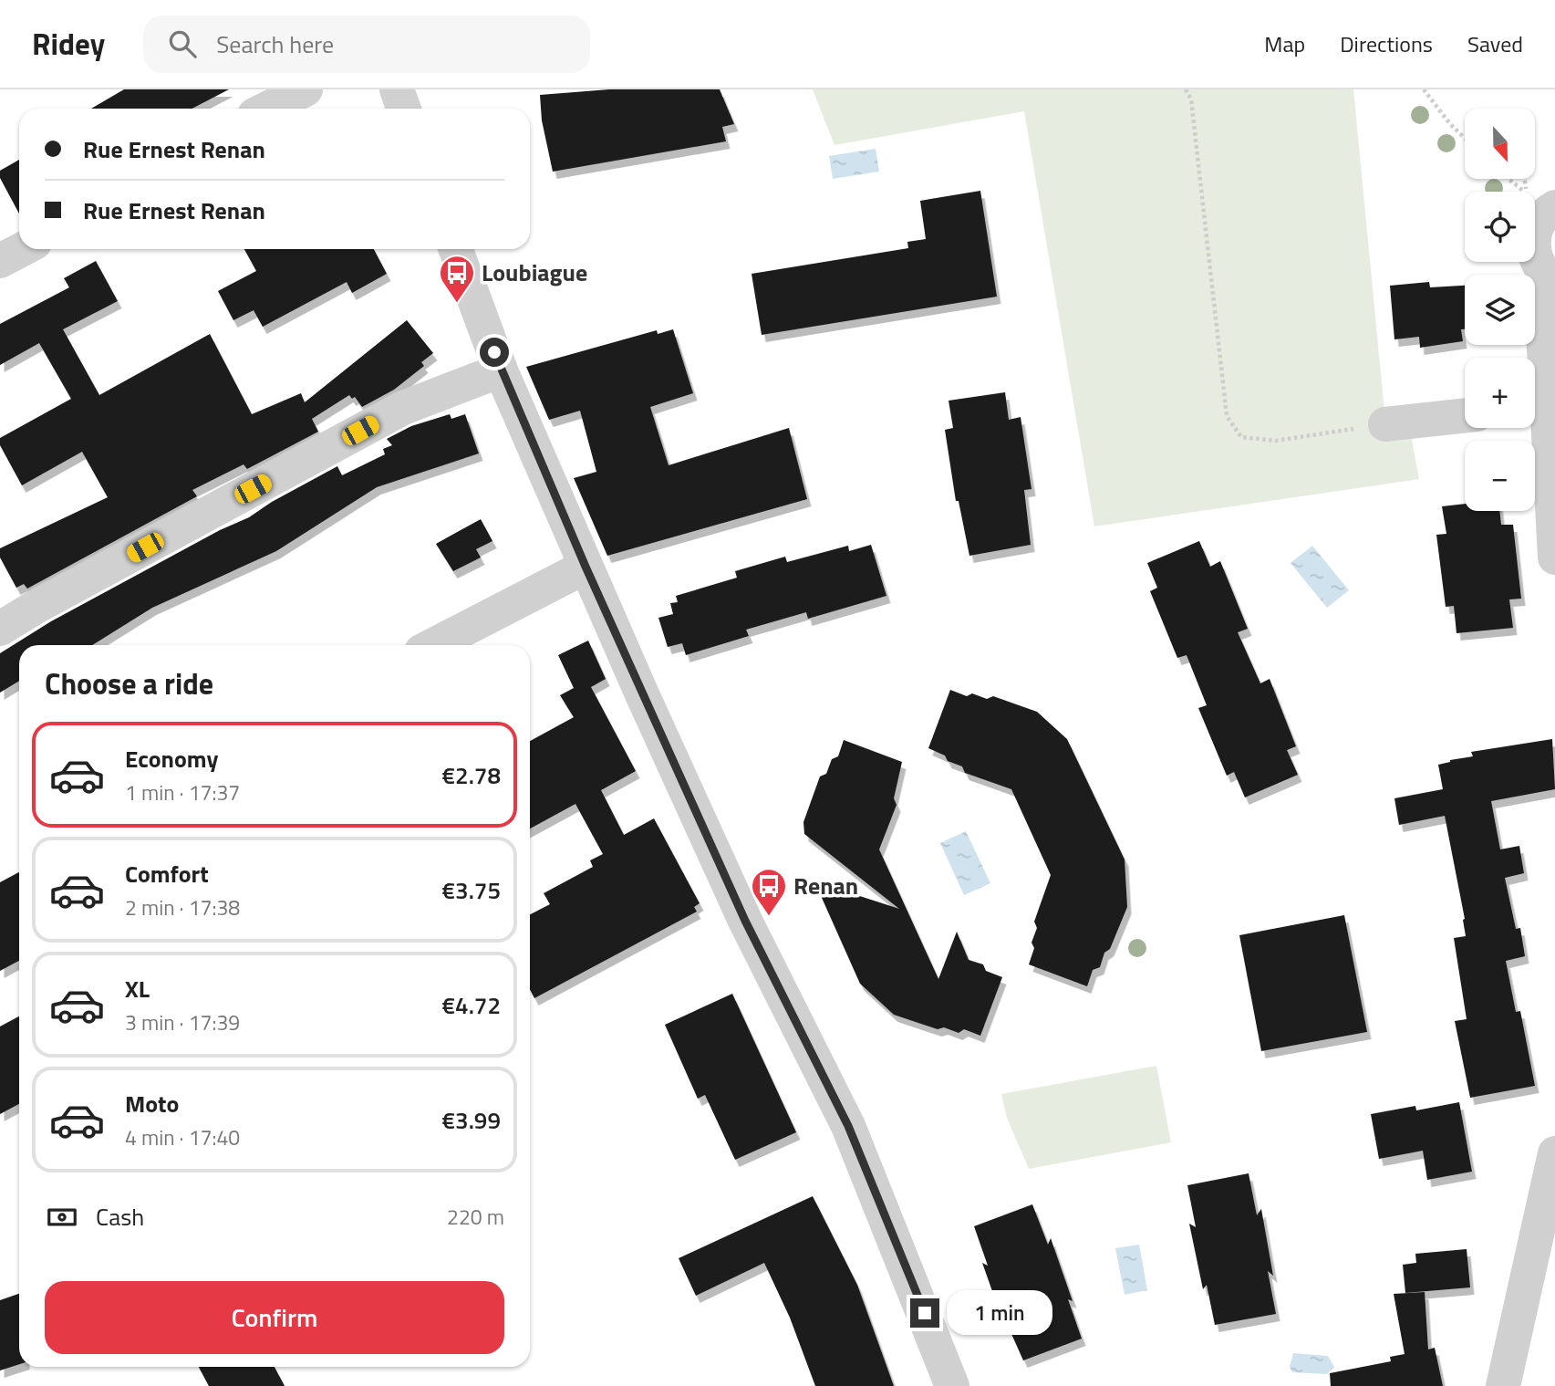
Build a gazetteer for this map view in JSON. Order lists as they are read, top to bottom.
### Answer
{
  "places": {
    "bus stop": ["Loubiague", "Renan"]
  },
  "north": "bottom",
  "page": {
    "header": "Ridey",
    "search": "Search here",
    "nav": ["Map", "Directions", "Saved"],
    "map_buttons": ["+", "−"],
    "banner": ["Rue Ernest Renan", "Rue Ernest Renan"],
    "heading": "Choose a ride",
    "list": [
      {
        "name": "Economy",
        "note": "1 min · 17:37",
        "value": "€2.78"
      },
      {
        "name": "Comfort",
        "note": "2 min · 17:38",
        "value": "€3.75"
      },
      {
        "name": "XL",
        "note": "3 min · 17:39",
        "value": "€4.72"
      },
      {
        "name": "Moto",
        "note": "4 min · 17:40",
        "value": "€3.99"
      }
    ],
    "pay": ["Cash", "220 m"],
    "buttons": "Confirm",
    "bubble": "1 min"
  }
}
